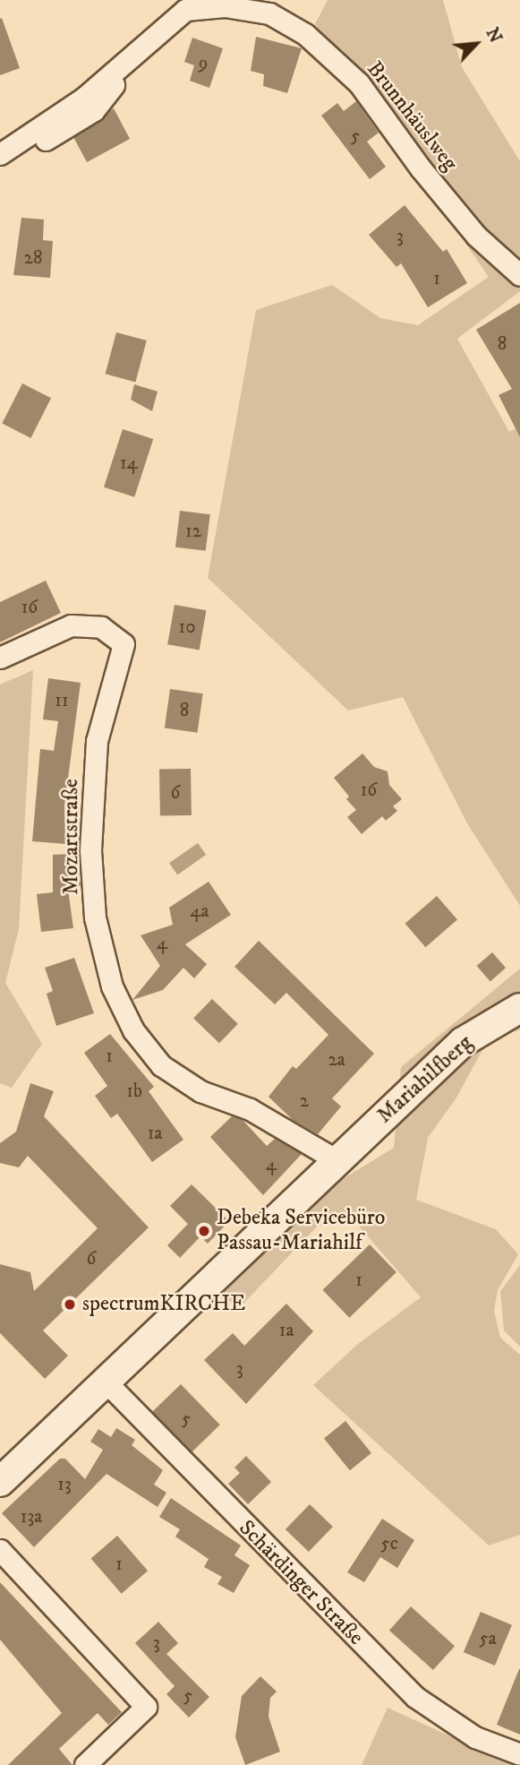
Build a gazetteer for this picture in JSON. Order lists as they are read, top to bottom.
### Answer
{
  "streets": {
    "main road": ["Mariahilfberg"],
    "street": ["Brunnhäuslweg", "Mozartstraße", "Schärdinger Straße"]
  },
  "crossings": [
    ["Mozartstraße", "Mariahilfberg"]
  ],
  "places": ["Debeka Servicebüro Passau-Mariahilf", "spectrumKIRCHE"],
  "house_numbers": [
    "9",
    "5",
    "3",
    "28",
    "1",
    "8",
    "14",
    "12",
    "16",
    "10",
    "11",
    "8",
    "16",
    "6",
    "4a",
    "4",
    "1",
    "2a",
    "1b",
    "2",
    "1a",
    "4",
    "6",
    "1",
    "1a",
    "3",
    "5",
    "13",
    "13a",
    "5c",
    "1",
    "5a",
    "3",
    "5"
  ],
  "north": "top right"
}
